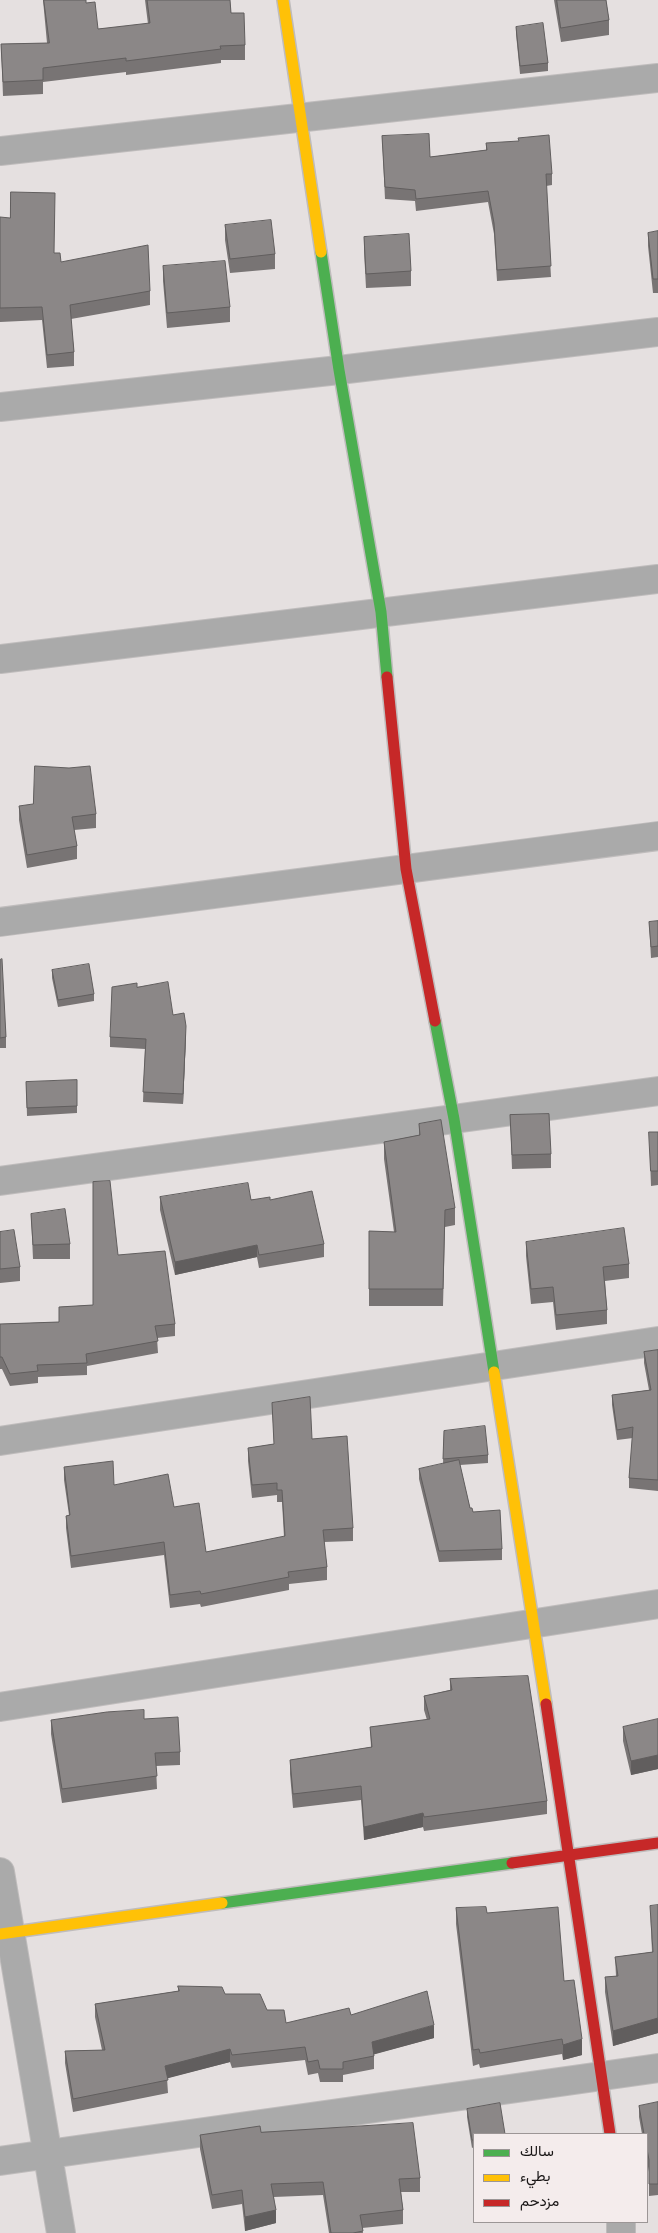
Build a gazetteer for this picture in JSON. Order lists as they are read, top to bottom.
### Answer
{
  "legend": ["سالك", "بطيء", "مزدحم"]
}
